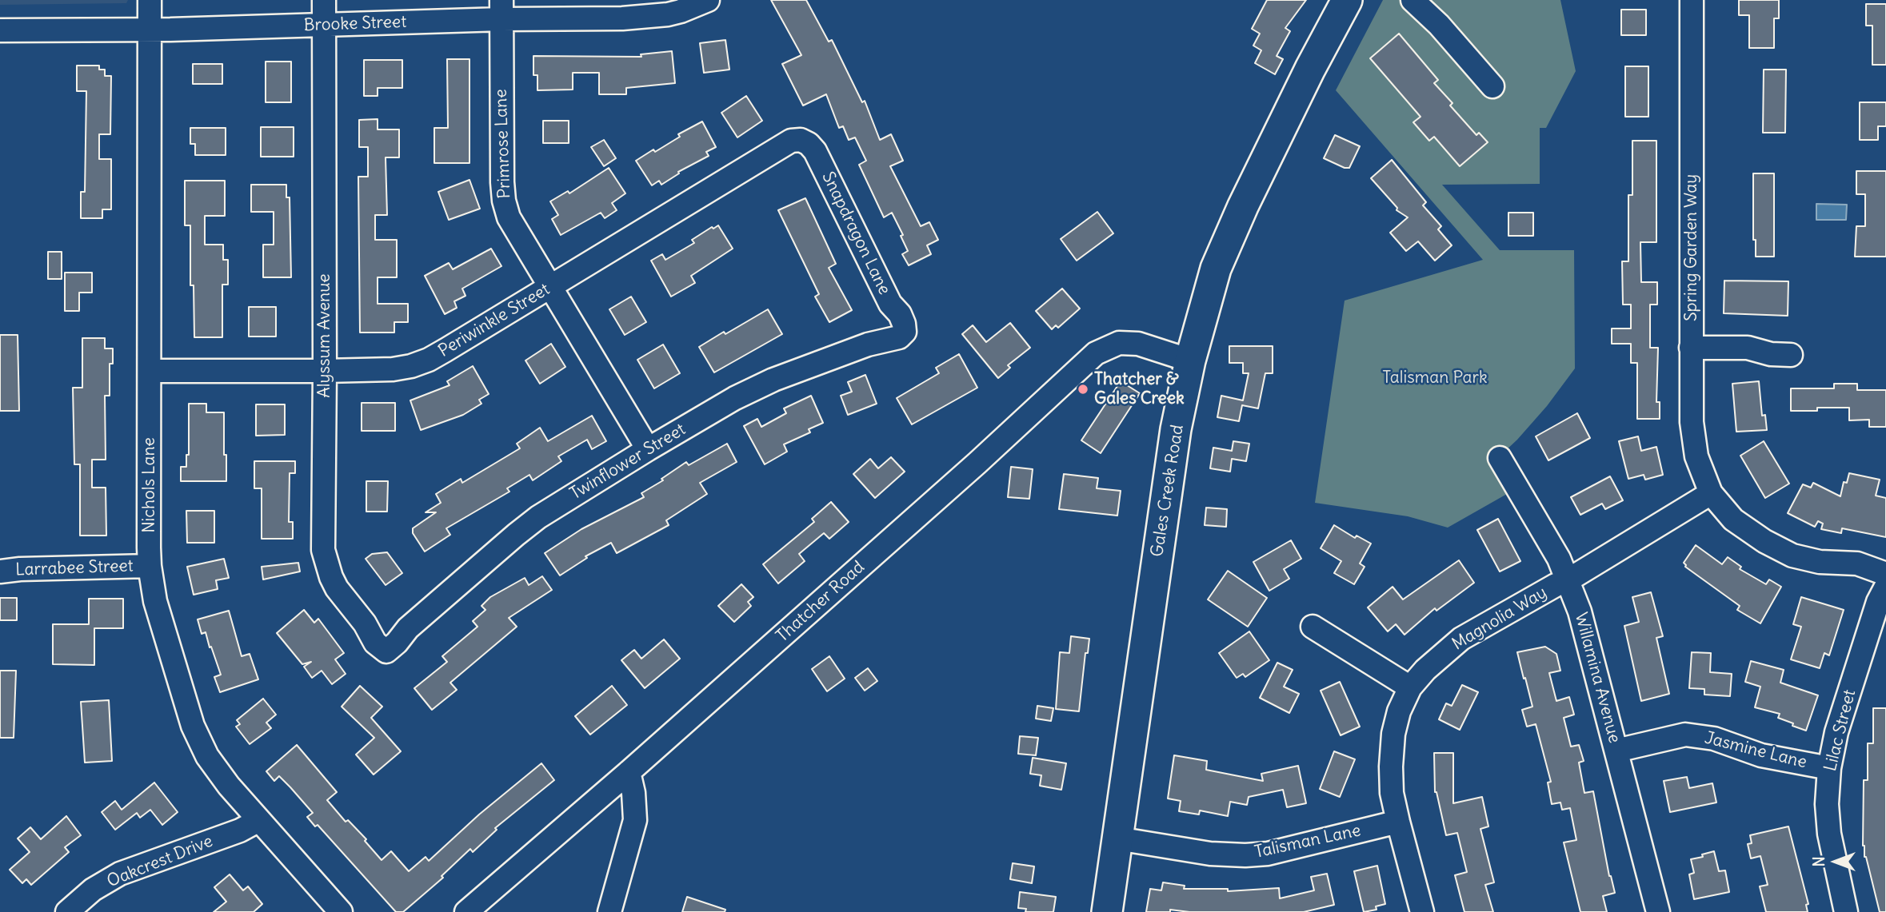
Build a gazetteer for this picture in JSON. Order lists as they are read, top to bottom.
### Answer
{
  "streets": {
    "main road": ["Gales Creek Road"],
    "street": [
      "Brooke Street",
      "Primrose Lane",
      "Snapdragon Lane",
      "Spring Garden Way",
      "Periwinkle Street",
      "Alyssum Avenue",
      "Twinflower Street",
      "Nichols Lane",
      "Larrabee Street",
      "Thatcher Road",
      "Magnolia Way",
      "Willamina Avenue",
      "Lilac Street",
      "Jasmine Lane",
      "Talisman Lane",
      "Oakcrest Drive"
    ]
  },
  "crossings": [
    ["Brooke Street", "Primrose Lane"],
    ["Brooke Street", "Alyssum Avenue"],
    ["Brooke Street", "Nichols Lane"],
    ["Primrose Lane", "Periwinkle Street"],
    ["Primrose Lane", "Twinflower Street"],
    ["Snapdragon Lane", "Periwinkle Street"],
    ["Snapdragon Lane", "Twinflower Street"],
    ["Spring Garden Way", "Magnolia Way"],
    ["Periwinkle Street", "Alyssum Avenue"],
    ["Periwinkle Street", "Nichols Lane"],
    ["Alyssum Avenue", "Twinflower Street"],
    ["Nichols Lane", "Larrabee Street"],
    ["Nichols Lane", "Oakcrest Drive"],
    ["Gales Creek Road", "Thatcher Road"],
    ["Gales Creek Road", "Talisman Lane"],
    ["Magnolia Way", "Willamina Avenue"],
    ["Magnolia Way", "Talisman Lane"],
    ["Willamina Avenue", "Jasmine Lane"],
    ["Lilac Street", "Jasmine Lane"]
  ],
  "parks": ["Talisman Park"],
  "places": ["Thatcher & Gales Creek"],
  "north": "left"
}
